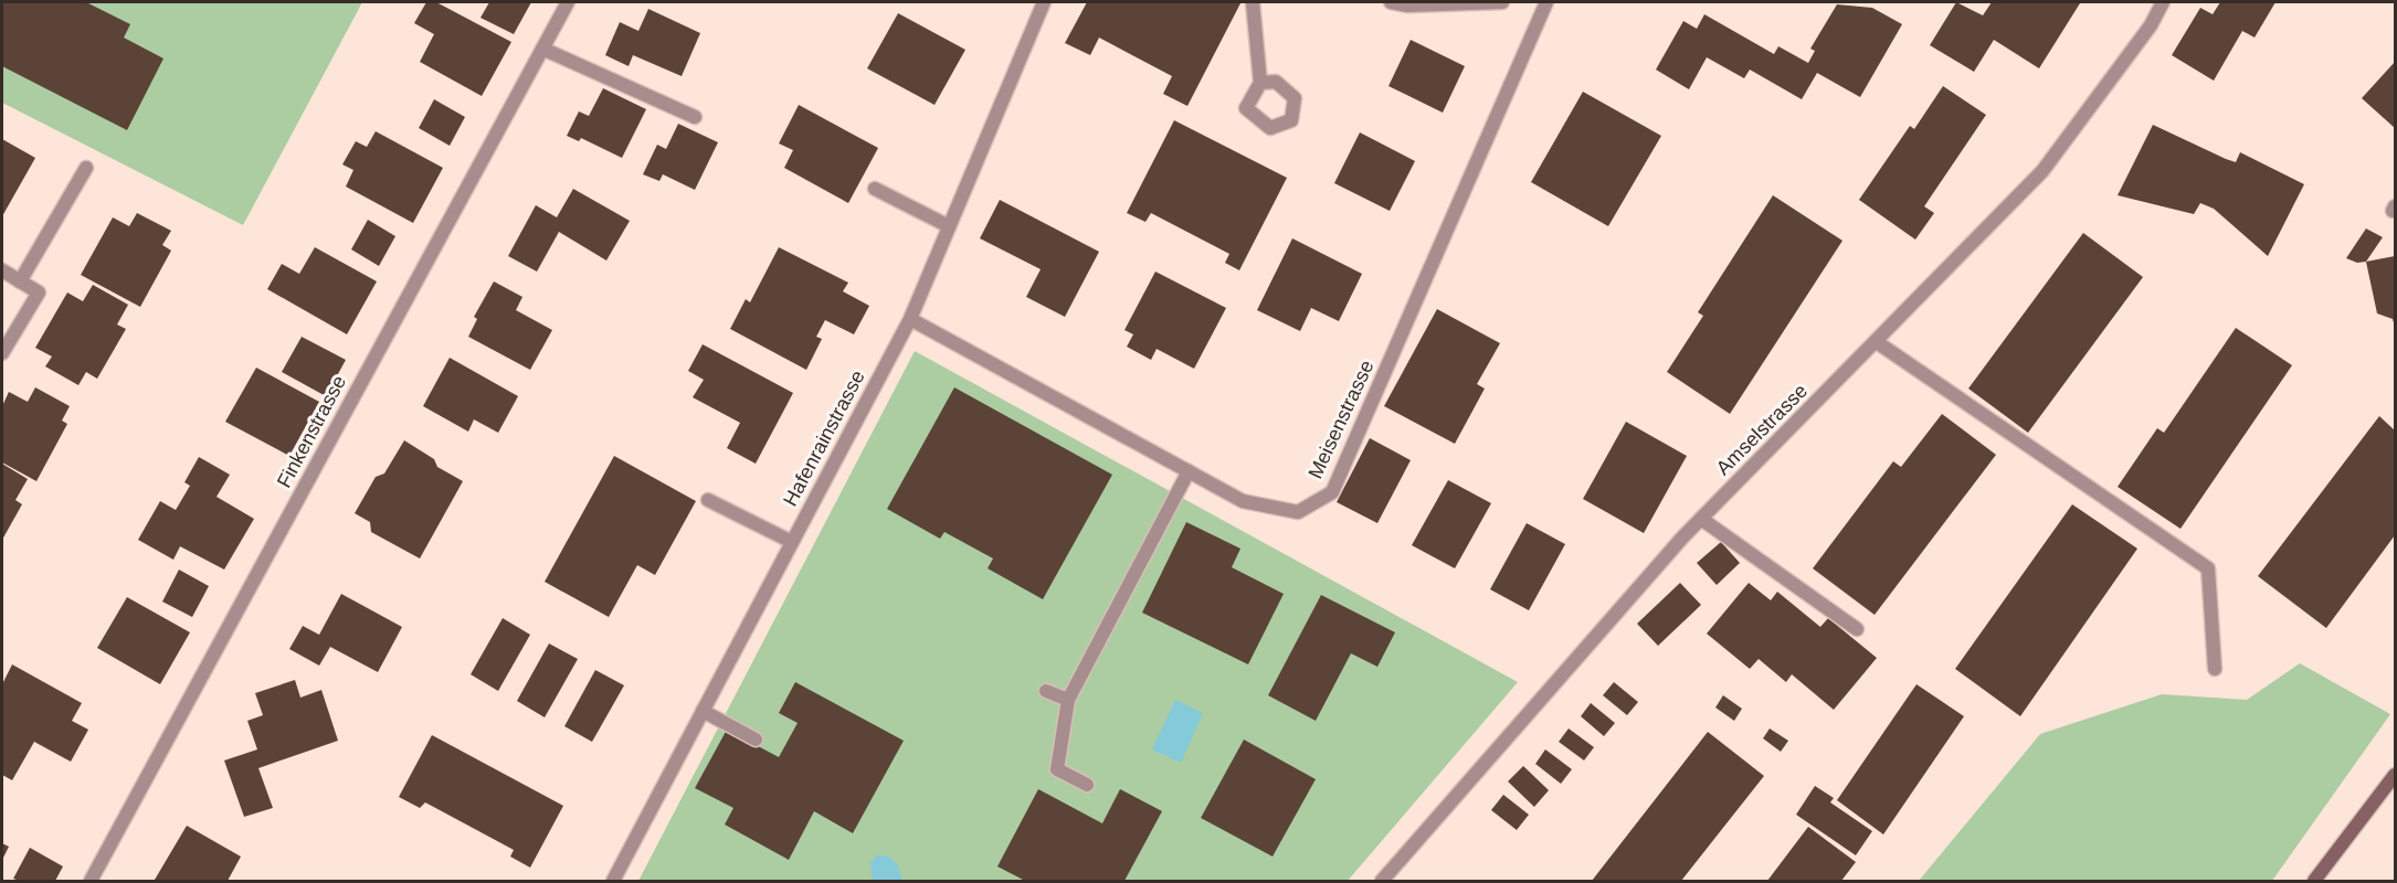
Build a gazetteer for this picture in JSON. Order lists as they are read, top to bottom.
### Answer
{
  "streets": {
    "street": [
      "Meisenstrasse",
      "Amselstrasse",
      "Finkenstrasse",
      "Hafenrainstrasse"
    ]
  },
  "crossings": [
    ["Meisenstrasse", "Hafenrainstrasse"]
  ]
}
